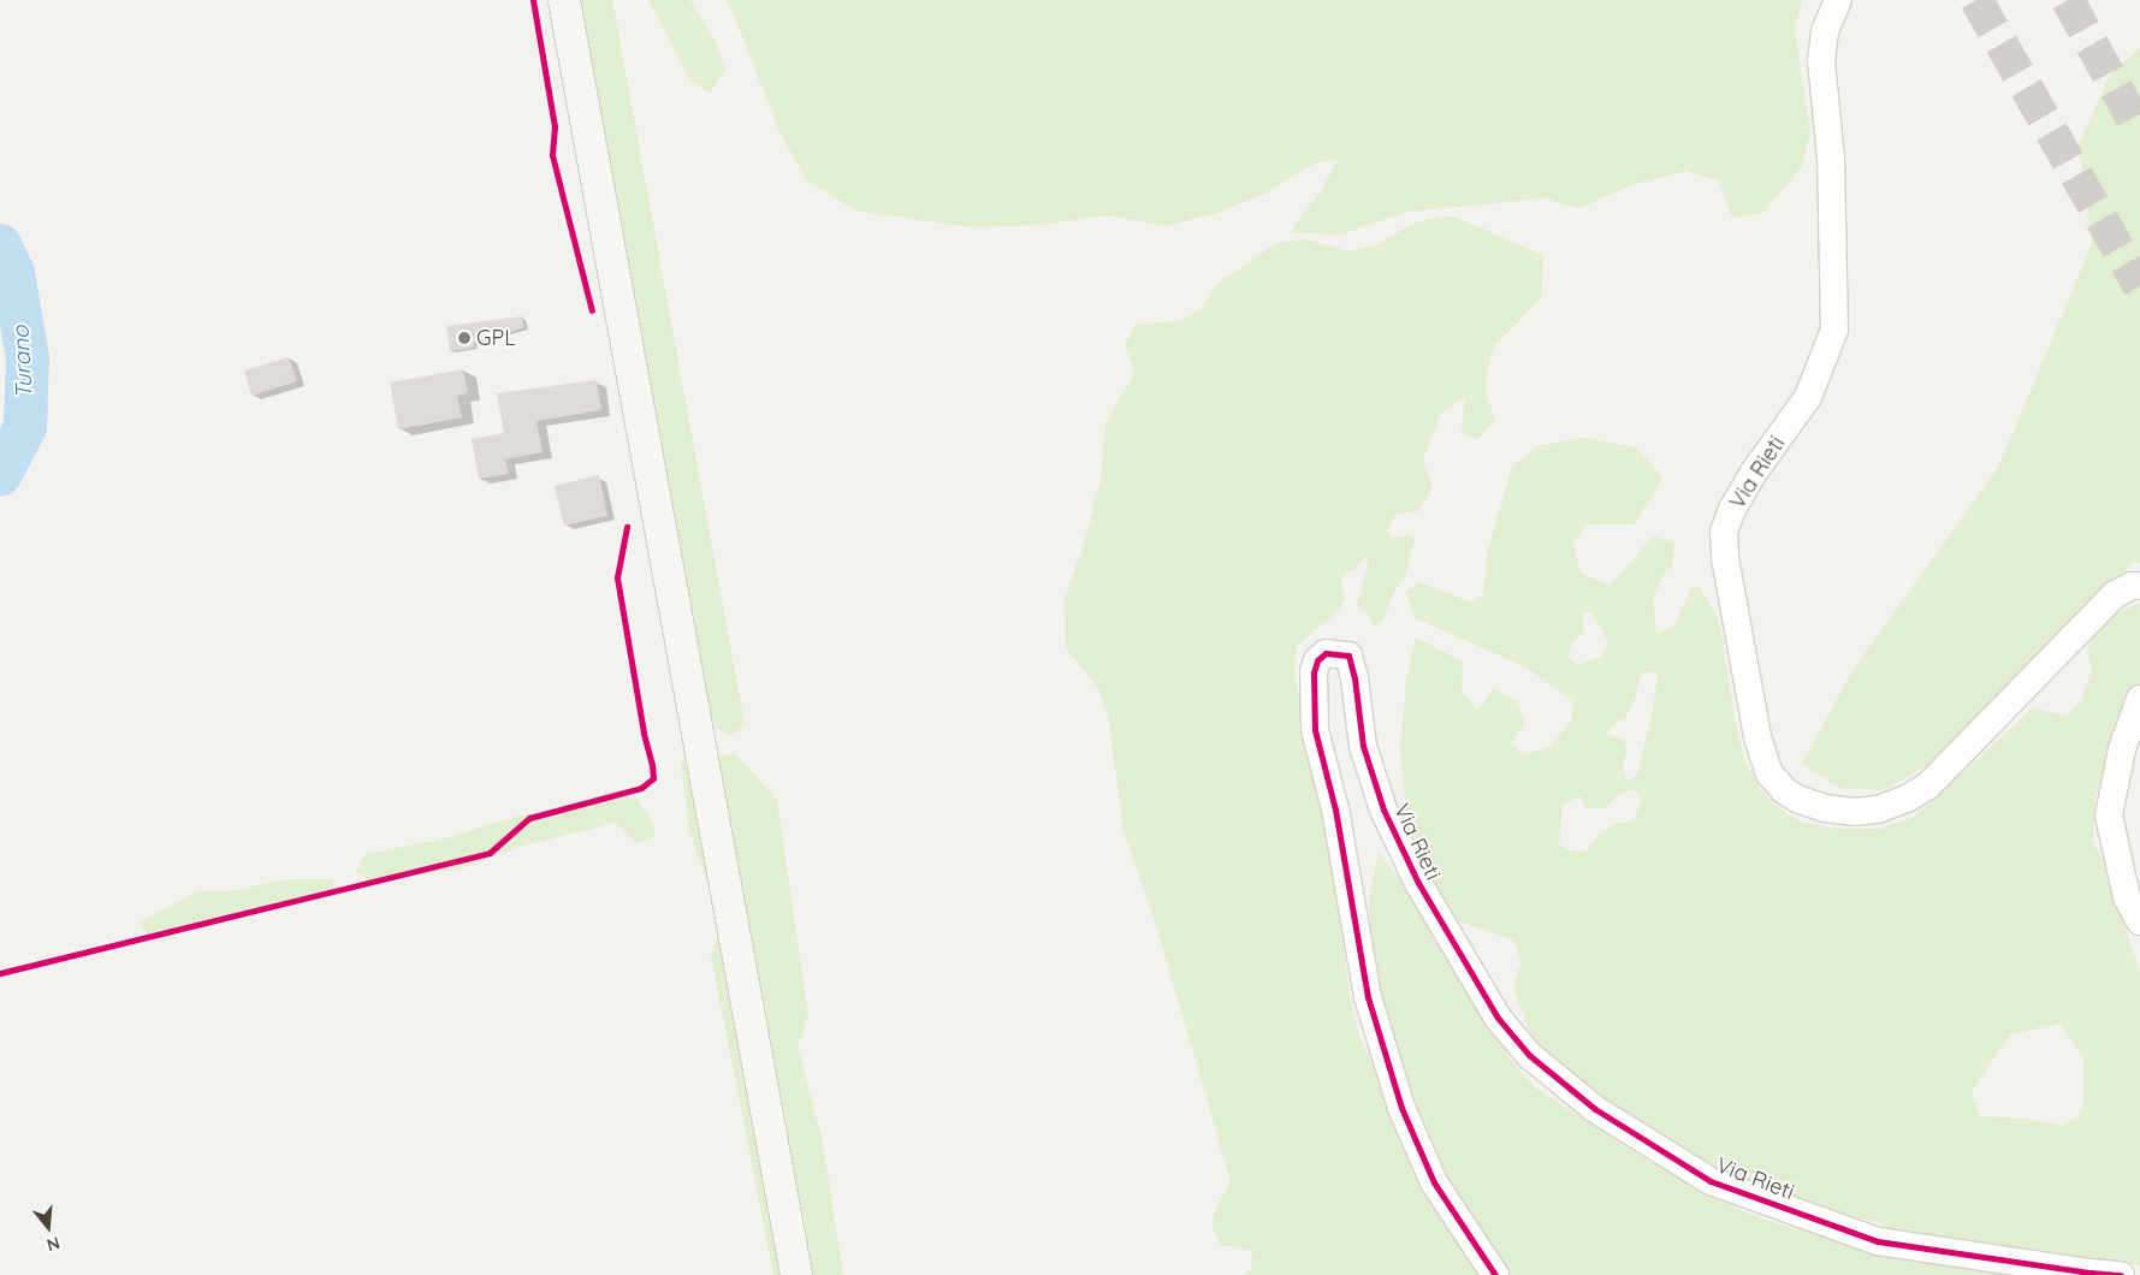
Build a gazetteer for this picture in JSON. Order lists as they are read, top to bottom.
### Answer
{
  "streets": {
    "street": ["Via Rieti"]
  },
  "water": ["Turano"],
  "places": ["GPL"],
  "north": "bottom"
}
